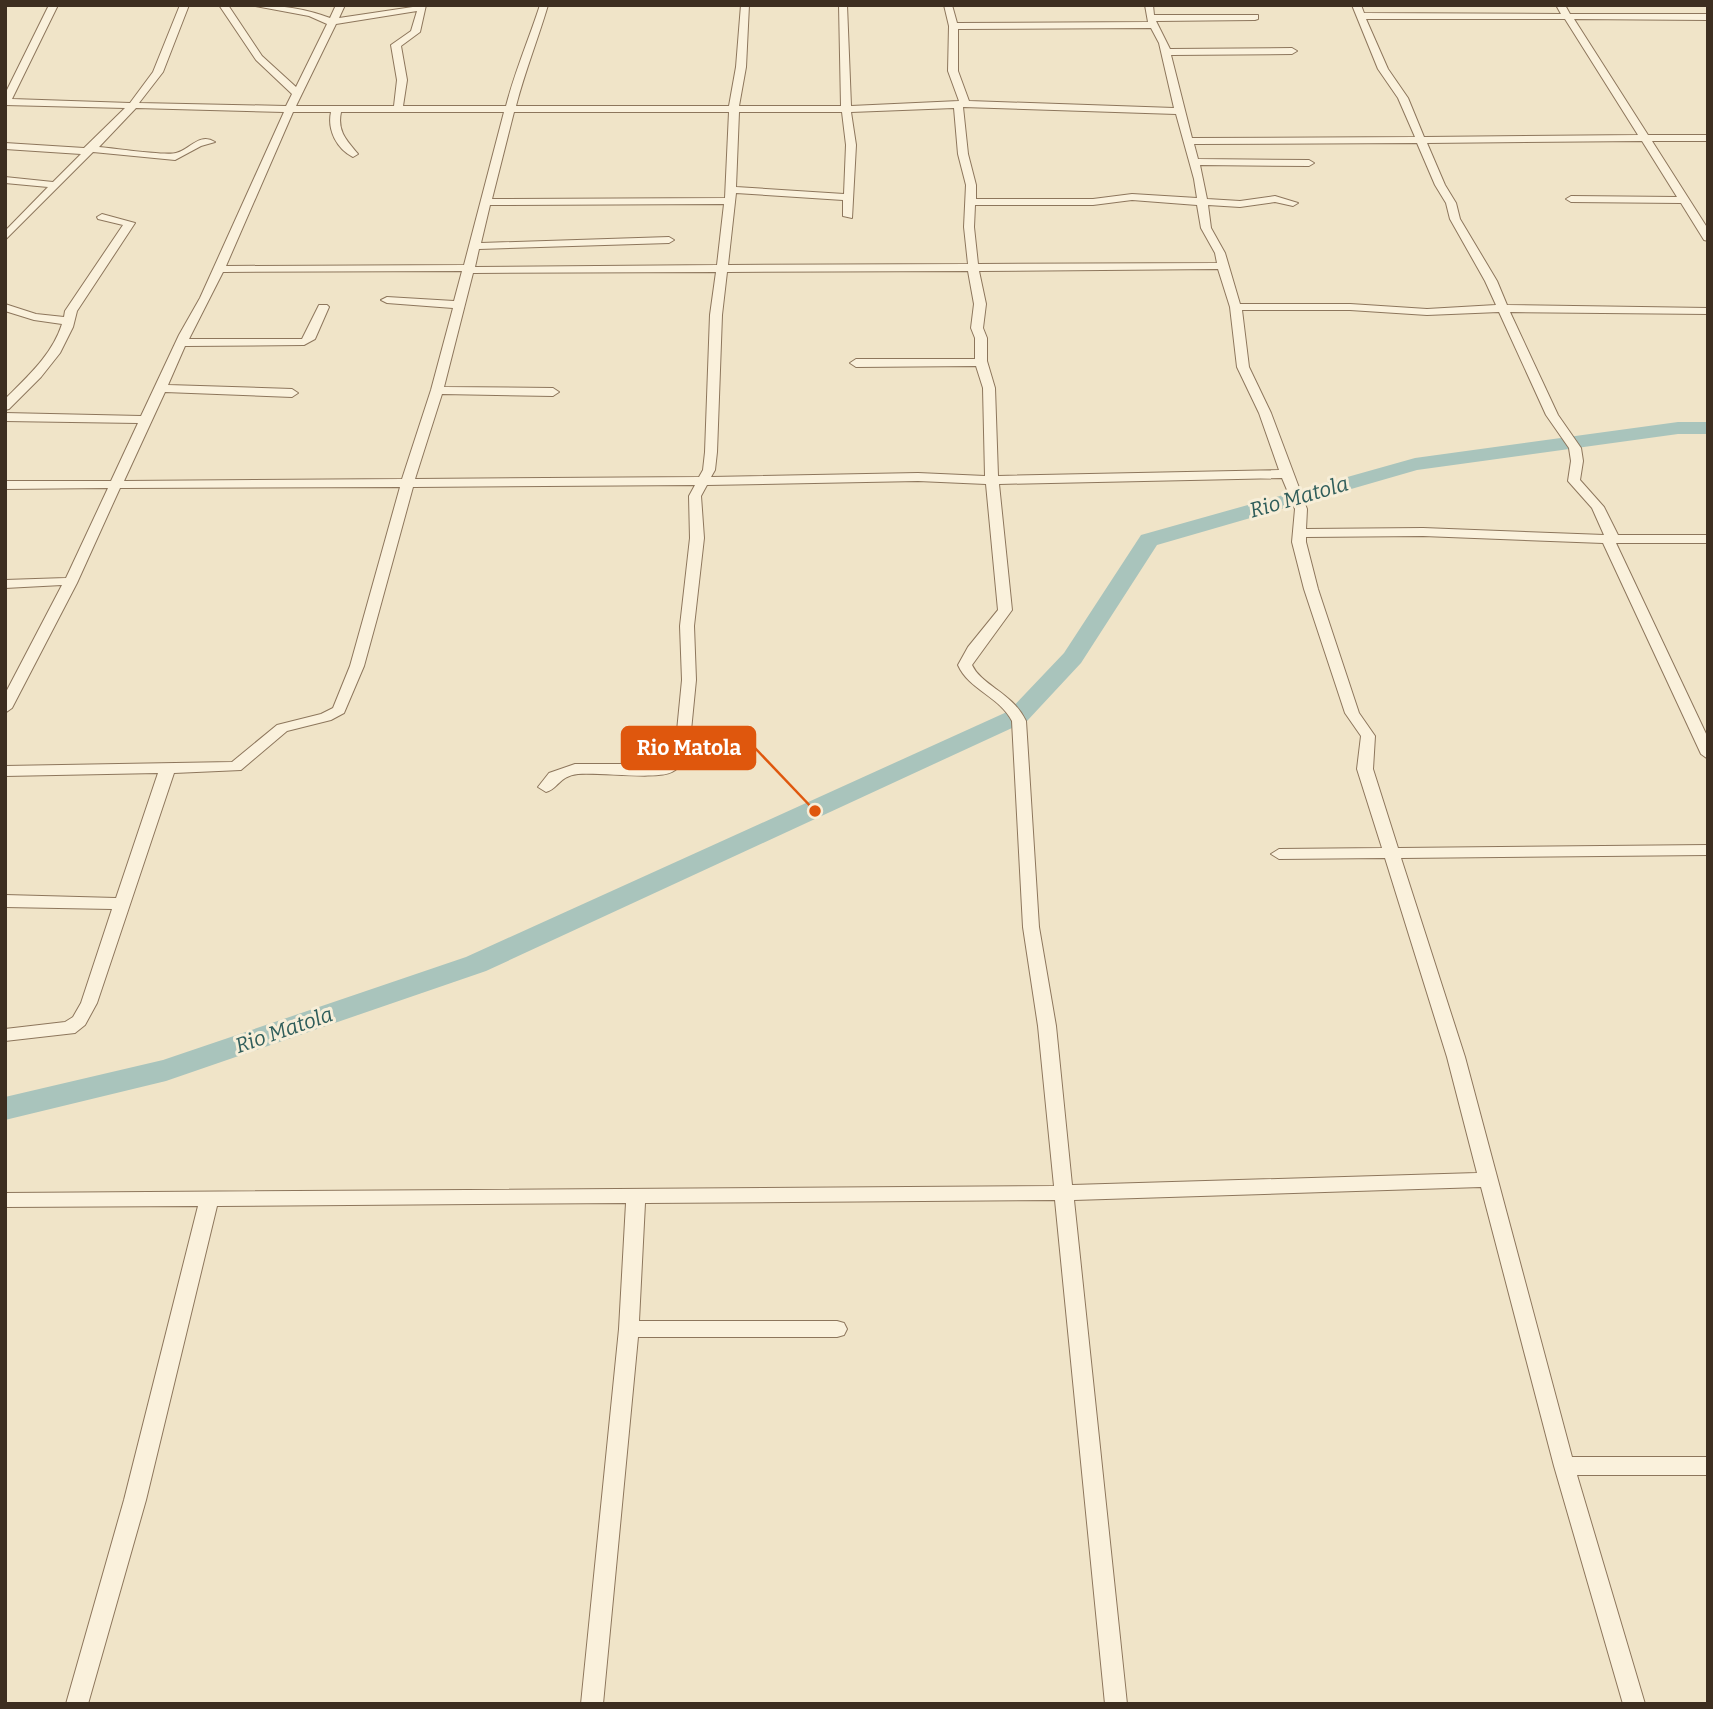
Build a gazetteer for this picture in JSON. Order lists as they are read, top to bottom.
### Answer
{
  "water": ["Rio Matola"],
  "places": ["Rio Matola"]
}
